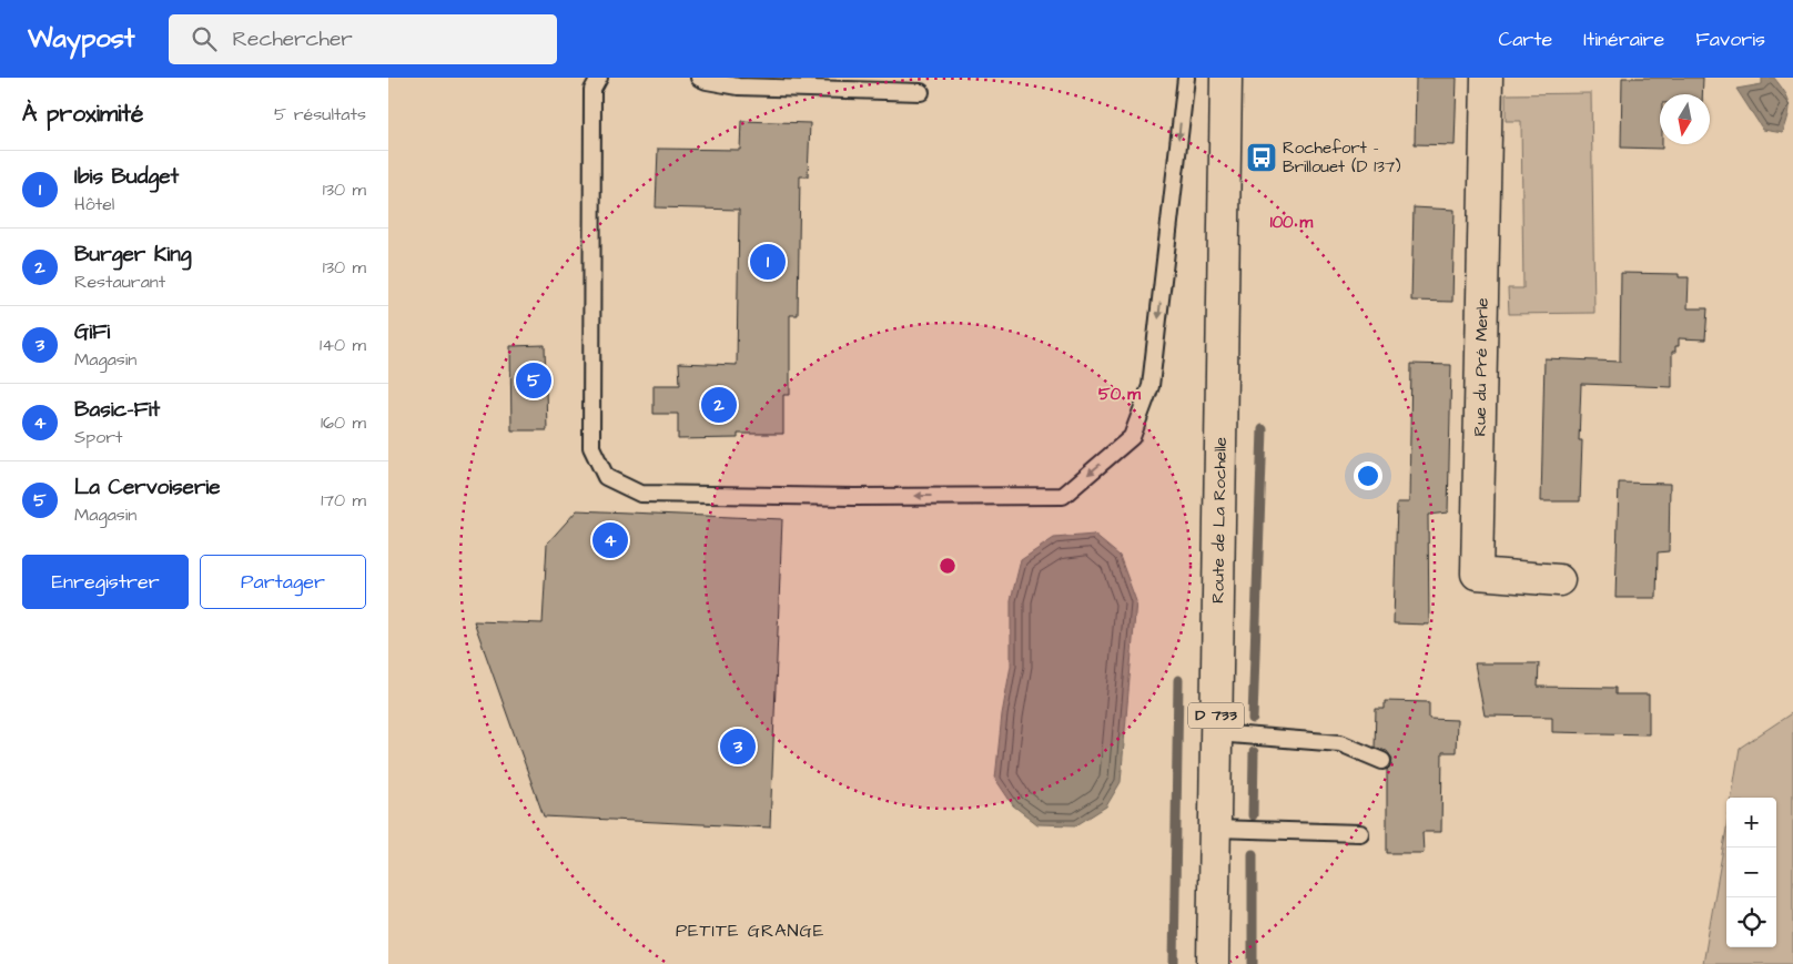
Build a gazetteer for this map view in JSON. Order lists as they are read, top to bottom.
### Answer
{
  "streets": {
    "main road": ["Rue du Pré Merle", "Route de La Rochelle", "D 733"]
  },
  "districts": ["PETITE GRANGE"],
  "places": {
    "bus stop": ["Rochefort - Brillouet (D 137)"]
  },
  "north": "bottom",
  "page": {
    "header": "Waypost",
    "search": "Rechercher",
    "nav": ["Carte", "Itinéraire", "Favoris"],
    "heading": ["À proximité", "5 résultats"],
    "list": [
      {
        "mark": "1",
        "name": "Ibis Budget",
        "note": "Hôtel",
        "value": "130 m"
      },
      {
        "mark": "2",
        "name": "Burger King",
        "note": "Restaurant",
        "value": "130 m"
      },
      {
        "mark": "3",
        "name": "GiFi",
        "note": "Magasin",
        "value": "140 m"
      },
      {
        "mark": "4",
        "name": "Basic-Fit",
        "note": "Sport",
        "value": "160 m"
      },
      {
        "mark": "5",
        "name": "La Cervoiserie",
        "note": "Magasin",
        "value": "170 m"
      }
    ],
    "pins": [
      "1",
      "5",
      "2",
      "4",
      "3"
    ],
    "buttons": ["Enregistrer", "Partager"],
    "map_buttons": ["+", "−"]
  },
  "rings": ["100 m", "50 m"]
}
